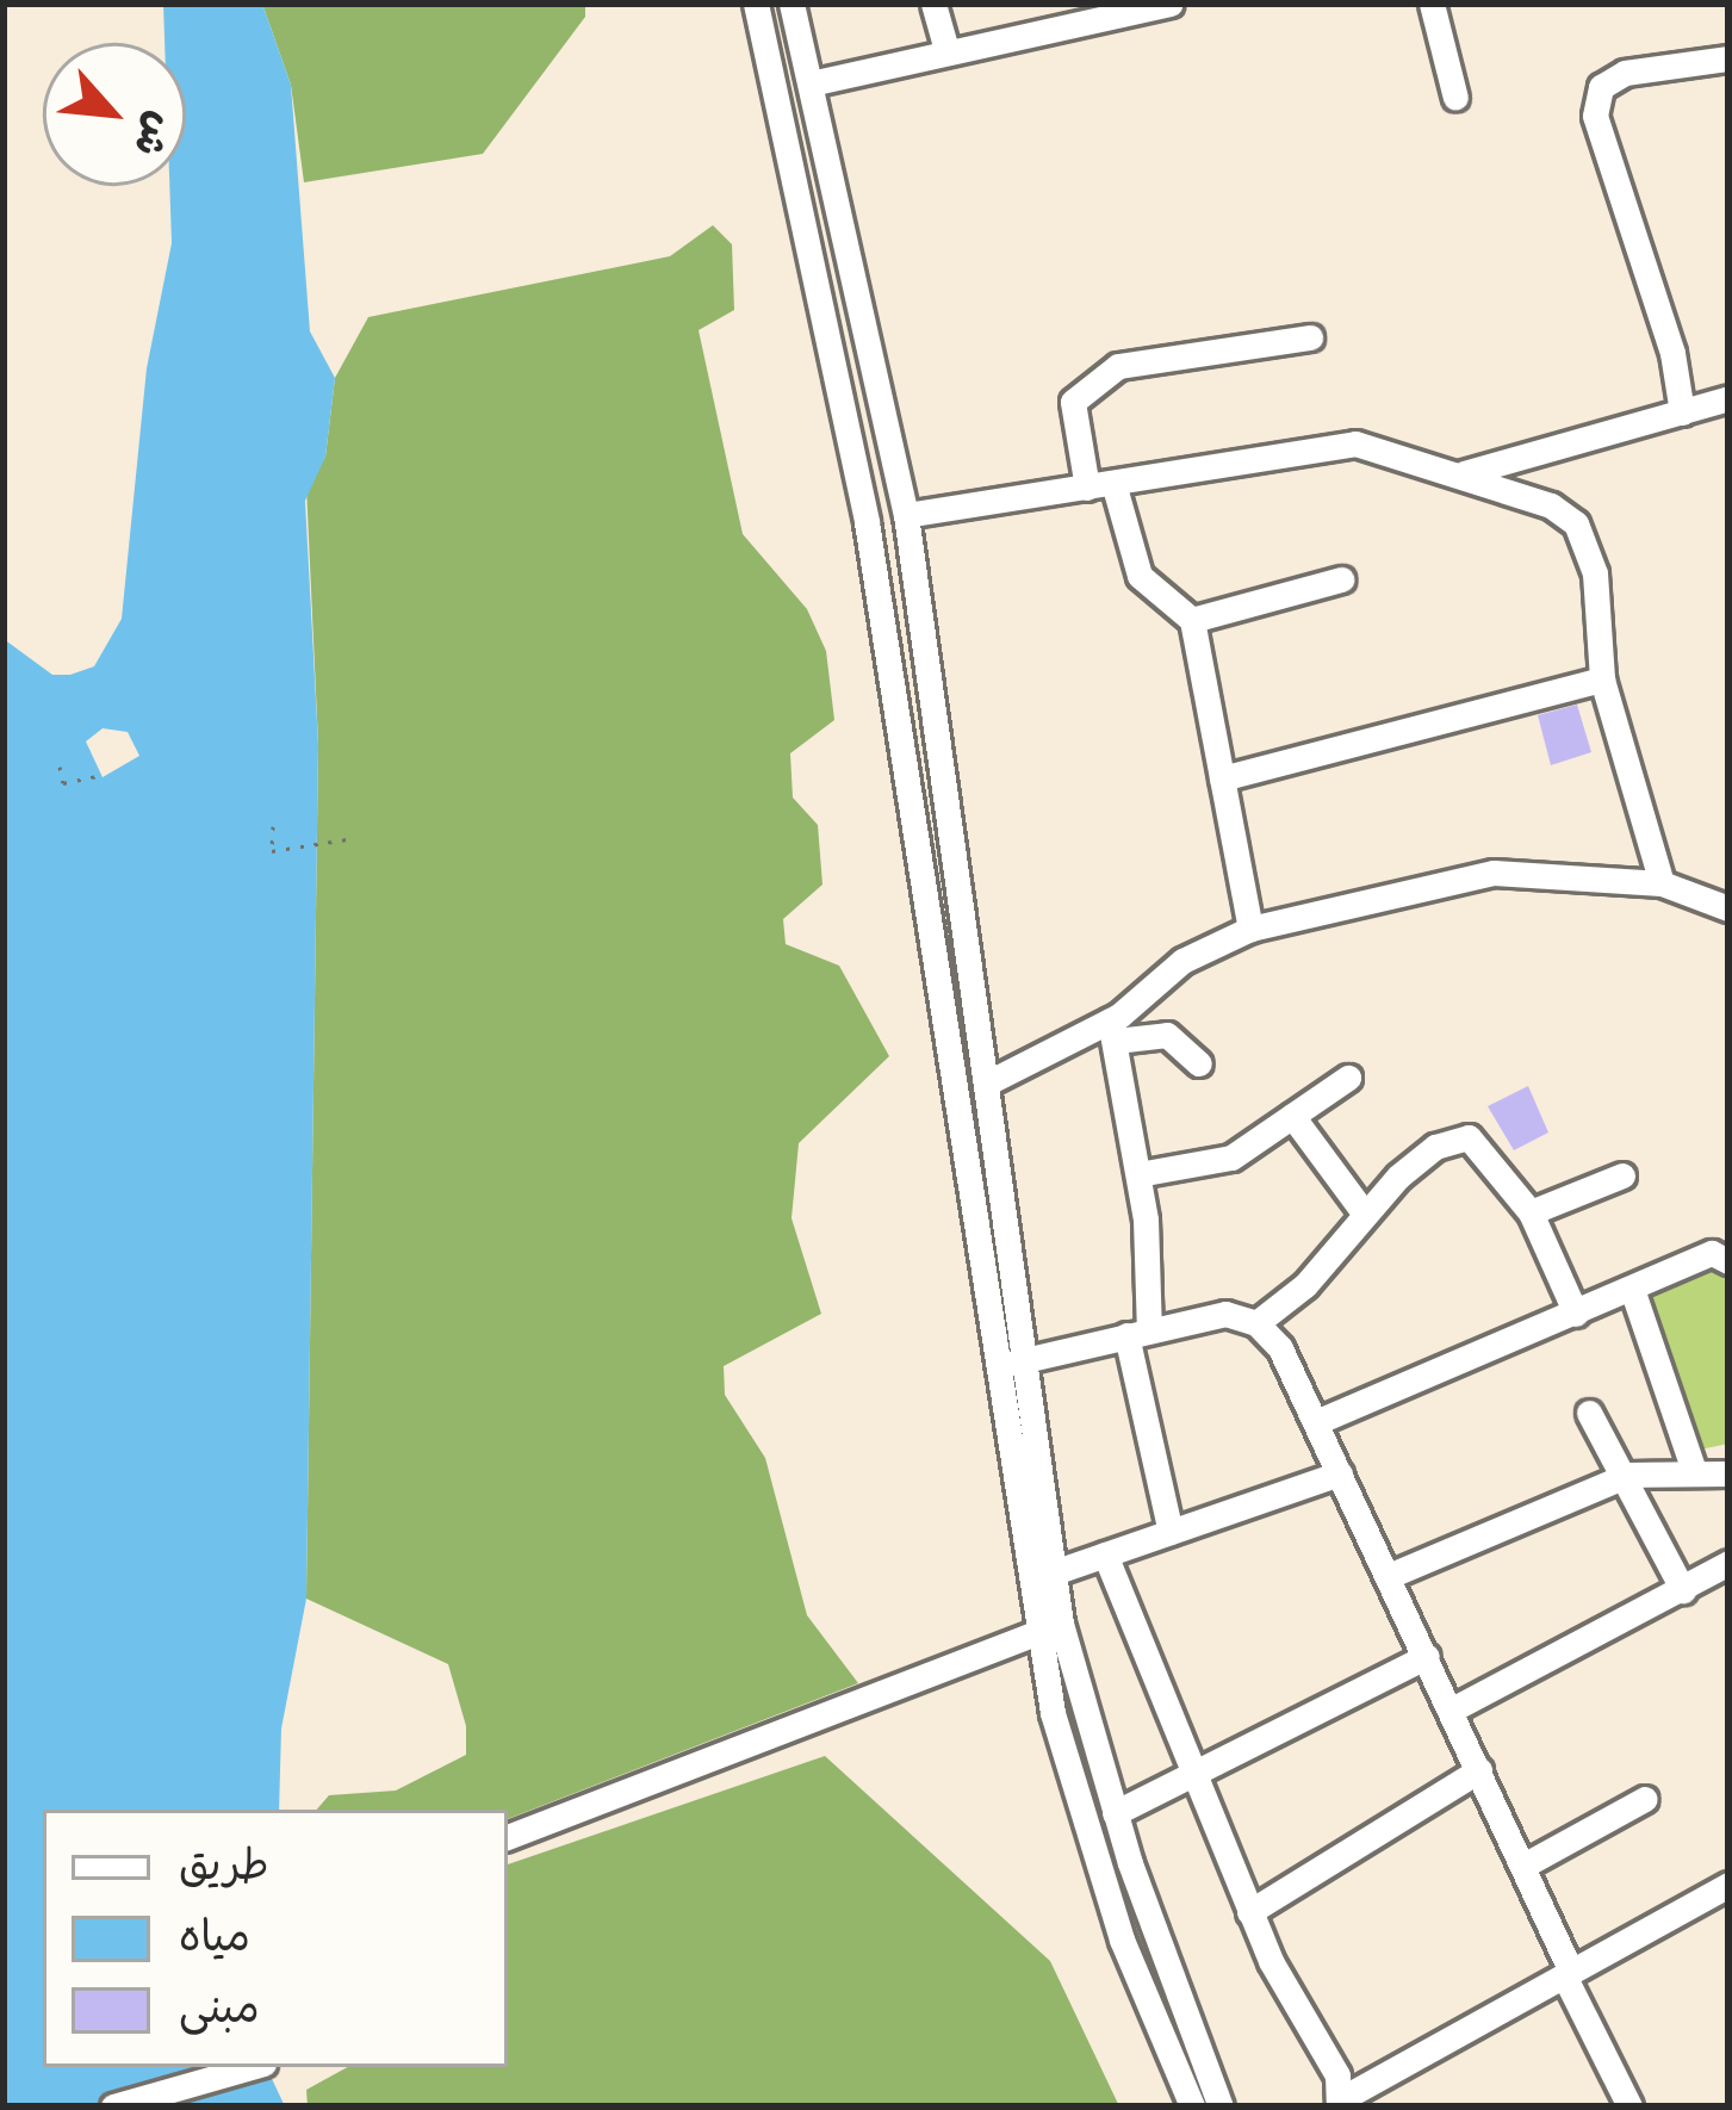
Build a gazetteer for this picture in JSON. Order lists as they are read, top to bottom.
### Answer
{
  "legend": ["طريق", "مياه", "مبنى"],
  "north": "bottom right"
}
